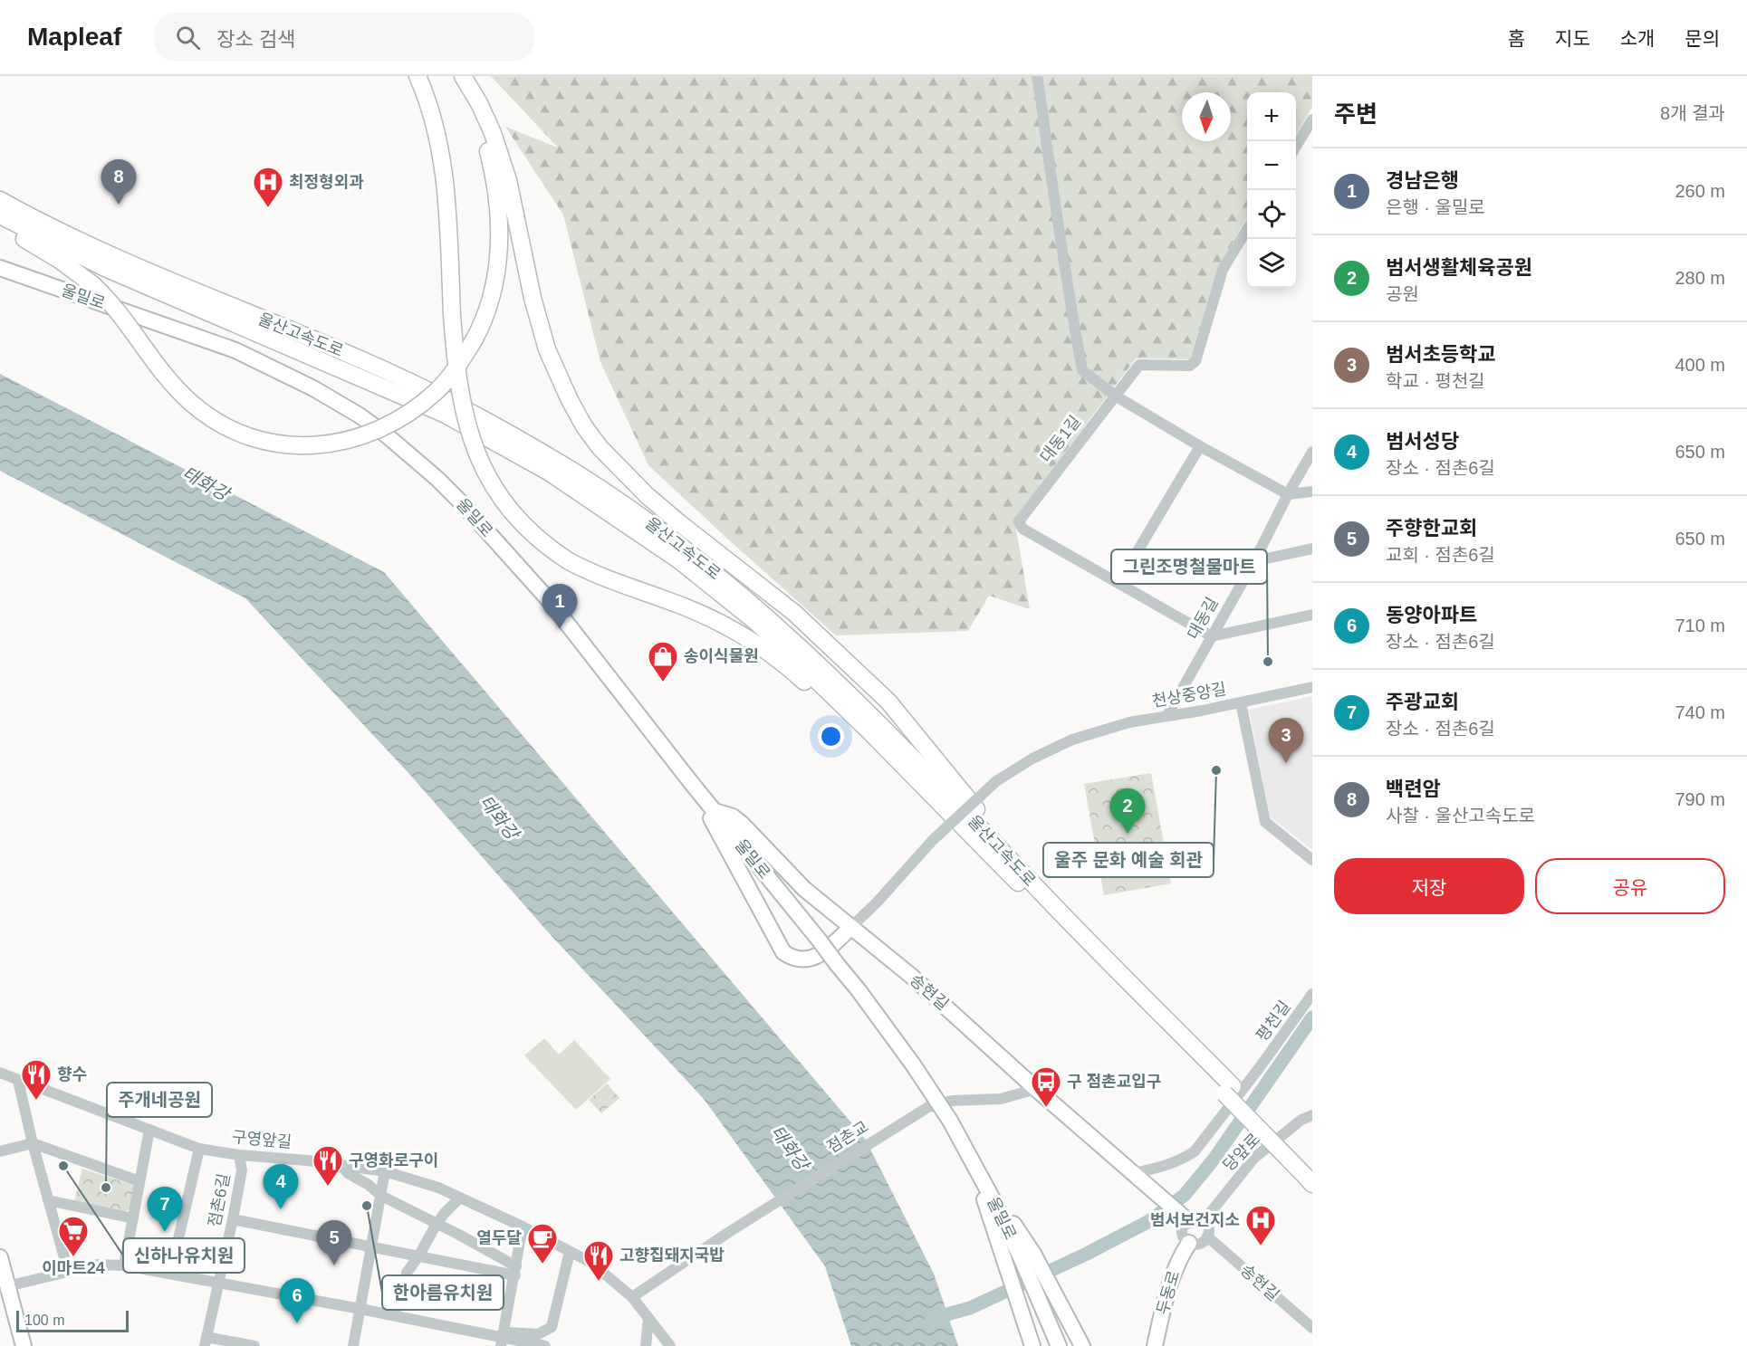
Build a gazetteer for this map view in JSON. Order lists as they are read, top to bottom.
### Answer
{
  "streets": {
    "highway": ["울산고속도로"],
    "main road": ["울밀로", "송현길", "두동로"],
    "street": [
      "대동1길",
      "대동길",
      "천상중앙길",
      "평천길",
      "점촌교",
      "구영앞길",
      "당앞로",
      "점촌6길"
    ]
  },
  "crossings": [
    ["울밀로", "송현길"],
    ["대동1길", "대동길"],
    ["대동길", "천상중앙길"],
    ["천상중앙길", "송현길"],
    ["송현길", "점촌교"],
    ["송현길", "당앞로"],
    ["송현길", "두동로"],
    ["점촌교", "구영앞길"],
    ["구영앞길", "점촌6길"],
    ["당앞로", "두동로"]
  ],
  "water": ["태화강"],
  "places": {
    "hospital": ["최정형외과", "범서보건지소"],
    "other": [
      "그린조명철물마트",
      "울주 문화 예술 회관",
      "신하나유치원",
      "주개네공원",
      "한아름유치원"
    ],
    "shop": ["송이식물원"],
    "restaurant": ["향수", "구영화로구이", "고향집돼지국밥"],
    "bus stop": ["구 점촌교입구"],
    "supermarket": ["이마트24"],
    "cafe": ["열두달"]
  },
  "scale_bar": "100 m",
  "north": "bottom",
  "page": {
    "header": "Mapleaf",
    "search": "장소 검색",
    "nav": [
      "홈",
      "지도",
      "소개",
      "문의"
    ],
    "heading": ["주변", "8개 결과"],
    "map_buttons": ["+", "−"],
    "list": [
      {
        "mark": "1",
        "name": "경남은행",
        "note": "은행 · 울밀로",
        "value": "260 m"
      },
      {
        "mark": "2",
        "name": "범서생활체육공원",
        "note": "공원",
        "value": "280 m"
      },
      {
        "mark": "3",
        "name": "범서초등학교",
        "note": "학교 · 평천길",
        "value": "400 m"
      },
      {
        "mark": "4",
        "name": "범서성당",
        "note": "장소 · 점촌6길",
        "value": "650 m"
      },
      {
        "mark": "5",
        "name": "주향한교회",
        "note": "교회 · 점촌6길",
        "value": "650 m"
      },
      {
        "mark": "6",
        "name": "동양아파트",
        "note": "장소 · 점촌6길",
        "value": "710 m"
      },
      {
        "mark": "7",
        "name": "주광교회",
        "note": "장소 · 점촌6길",
        "value": "740 m"
      },
      {
        "mark": "8",
        "name": "백련암",
        "note": "사찰 · 울산고속도로",
        "value": "790 m"
      }
    ],
    "pins": [
      "8",
      "1",
      "3",
      "2",
      "4",
      "7",
      "5",
      "6"
    ],
    "buttons": ["저장", "공유"],
    "scale": "100 m"
  }
}
